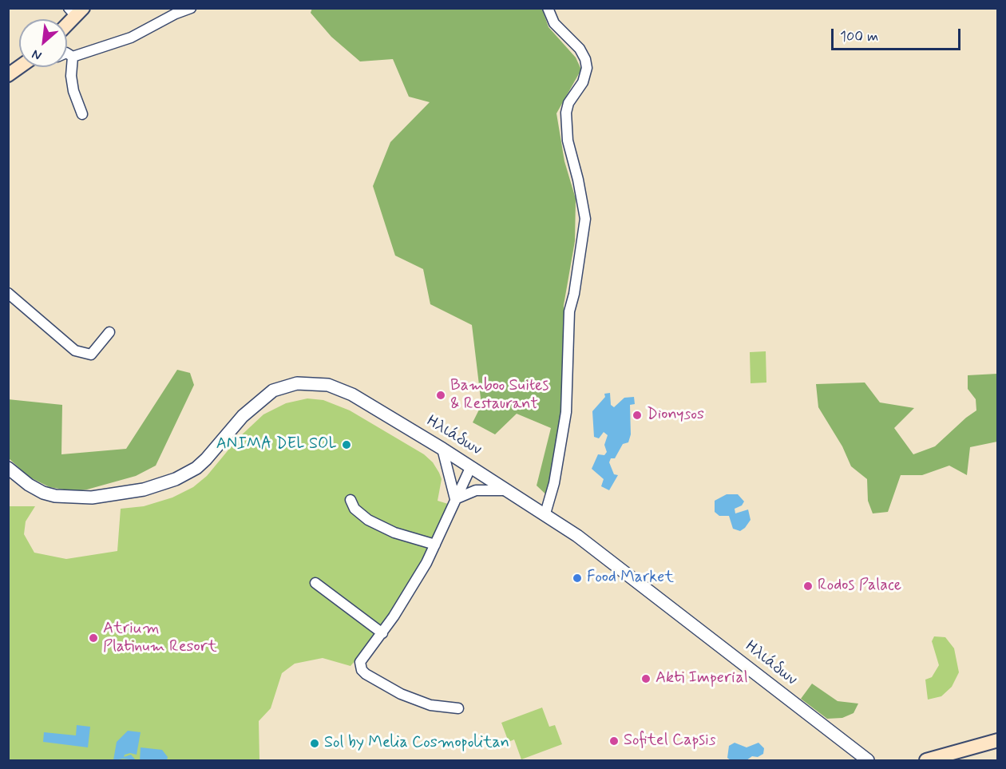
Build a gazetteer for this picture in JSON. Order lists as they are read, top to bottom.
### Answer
{
  "streets": {
    "street": ["Ηλιάδων"]
  },
  "places": [
    "Bamboo Suites & Restaurant",
    "Dionysos",
    "ANIMA DEL SOL",
    "Food Market",
    "Rodos Palace",
    "Atrium Platinum Resort",
    "Akti Imperial",
    "Sofitel Capsis",
    "Sol by Melia Cosmopolitan"
  ],
  "scale_bar": "100 m",
  "north": "bottom left"
}
